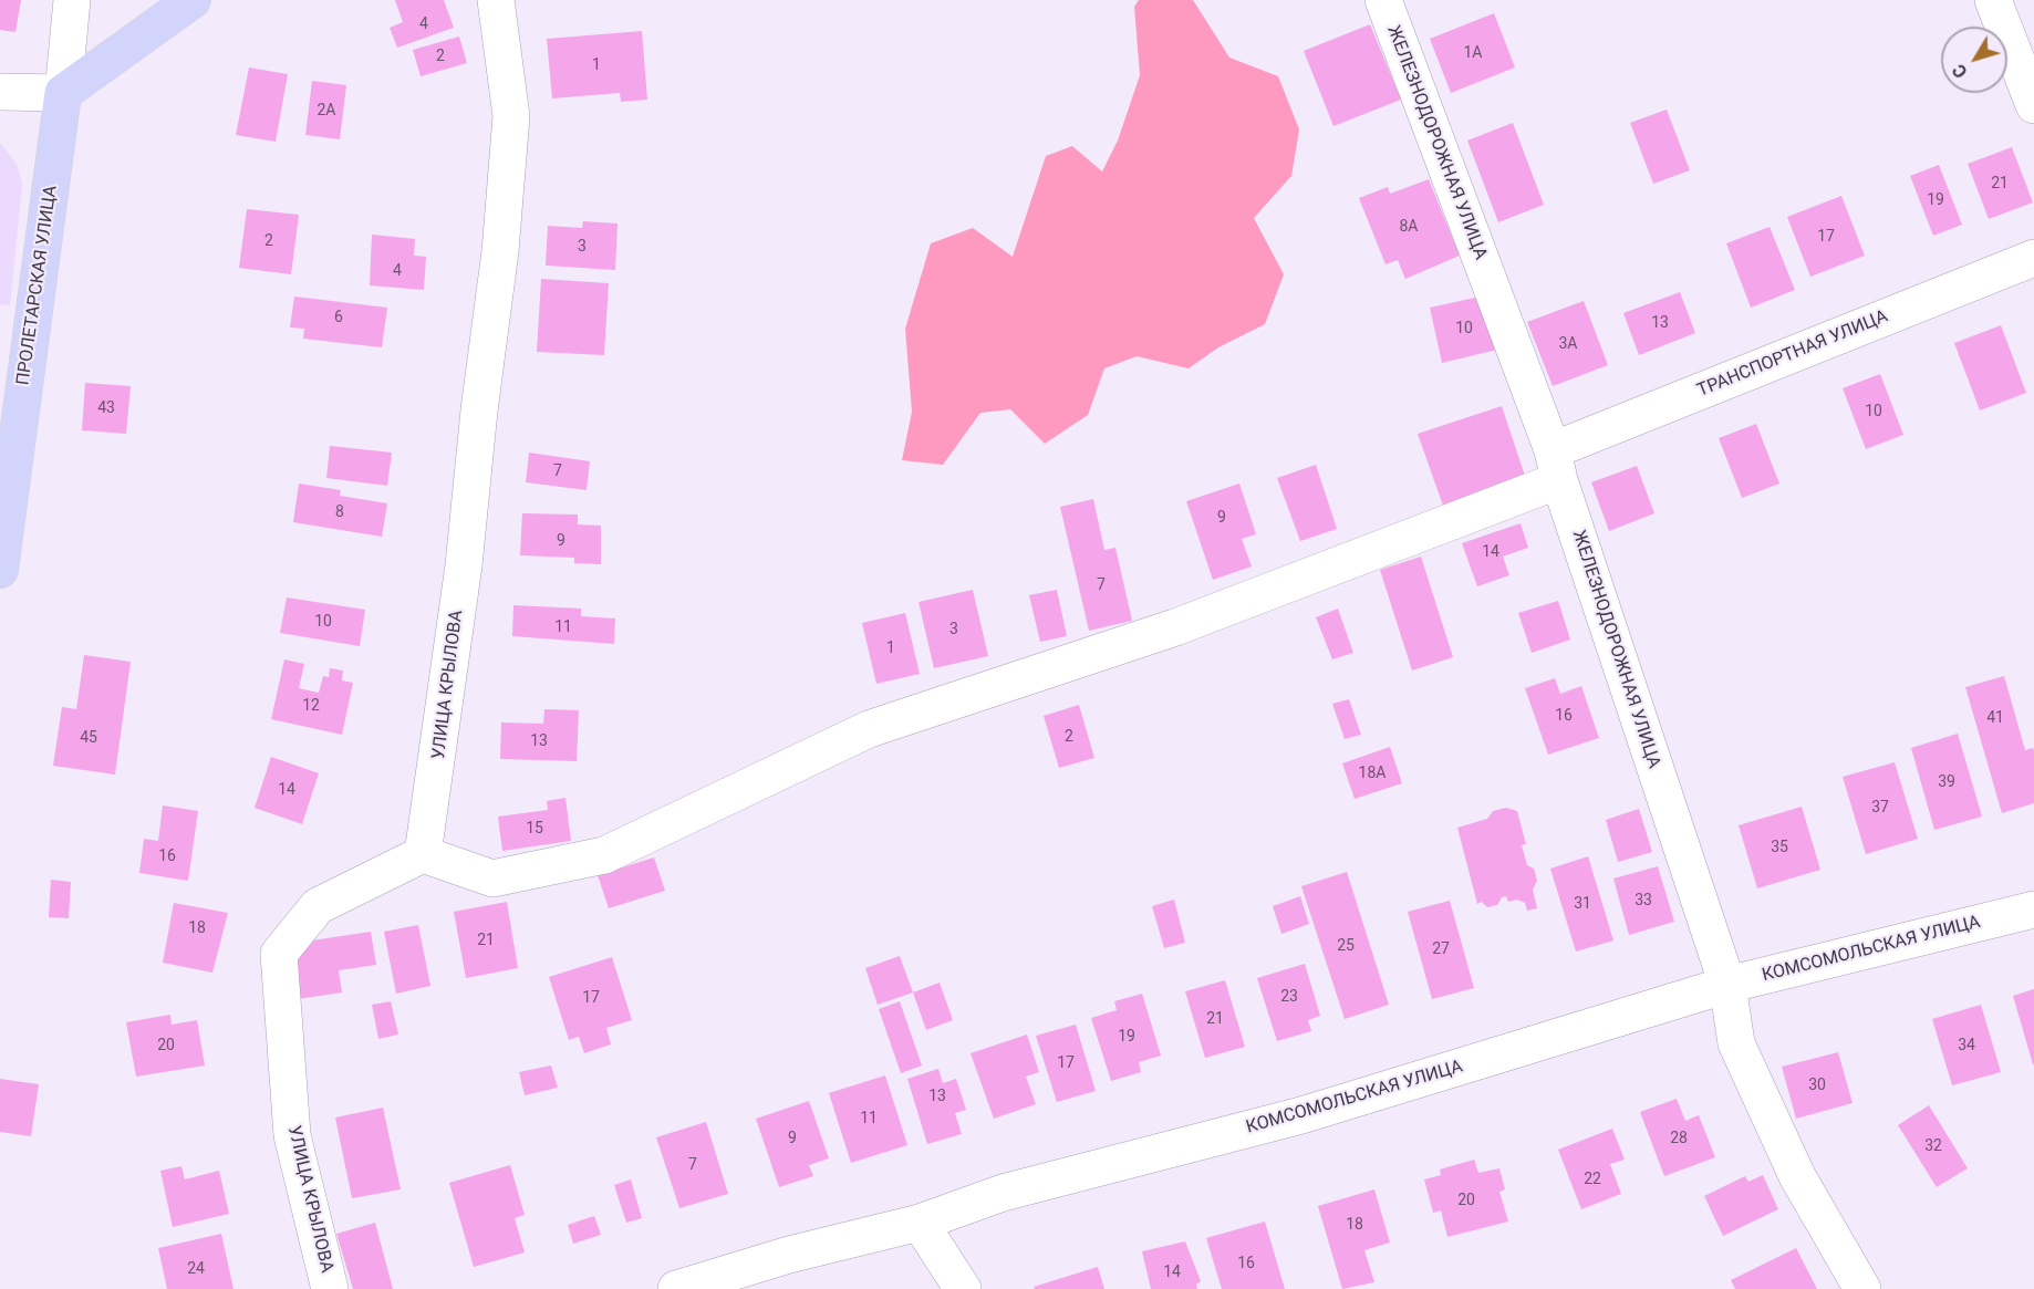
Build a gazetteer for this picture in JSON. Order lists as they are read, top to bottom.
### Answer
{
  "streets": {
    "main road": ["ПРОЛЕТАРСКАЯ УЛИЦА"],
    "street": [
      "ЖЕЛЕЗНОДОРОЖНАЯ УЛИЦА",
      "ТРАНСПОРТНАЯ УЛИЦА",
      "УЛИЦА КРЫЛОВА",
      "КОМСОМОЛЬСКАЯ УЛИЦА"
    ]
  },
  "crossings": [
    ["ЖЕЛЕЗНОДОРОЖНАЯ УЛИЦА", "ТРАНСПОРТНАЯ УЛИЦА"],
    ["ЖЕЛЕЗНОДОРОЖНАЯ УЛИЦА", "КОМСОМОЛЬСКАЯ УЛИЦА"],
    ["ТРАНСПОРТНАЯ УЛИЦА", "УЛИЦА КРЫЛОВА"]
  ],
  "house_numbers": [
    "4",
    "1А",
    "2",
    "1",
    "2А",
    "21",
    "19",
    "8А",
    "17",
    "2",
    "3",
    "4",
    "6",
    "13",
    "10",
    "3А",
    "43",
    "10",
    "7",
    "8",
    "9",
    "9",
    "14",
    "7",
    "10",
    "11",
    "3",
    "1",
    "12",
    "16",
    "41",
    "2",
    "45",
    "13",
    "18А",
    "39",
    "14",
    "37",
    "15",
    "35",
    "16",
    "33",
    "31",
    "18",
    "21",
    "25",
    "27",
    "23",
    "17",
    "21",
    "19",
    "20",
    "34",
    "17",
    "30",
    "13",
    "11",
    "9",
    "28",
    "32",
    "7",
    "22",
    "20",
    "18",
    "16",
    "24",
    "14"
  ],
  "north": "bottom left"
}
